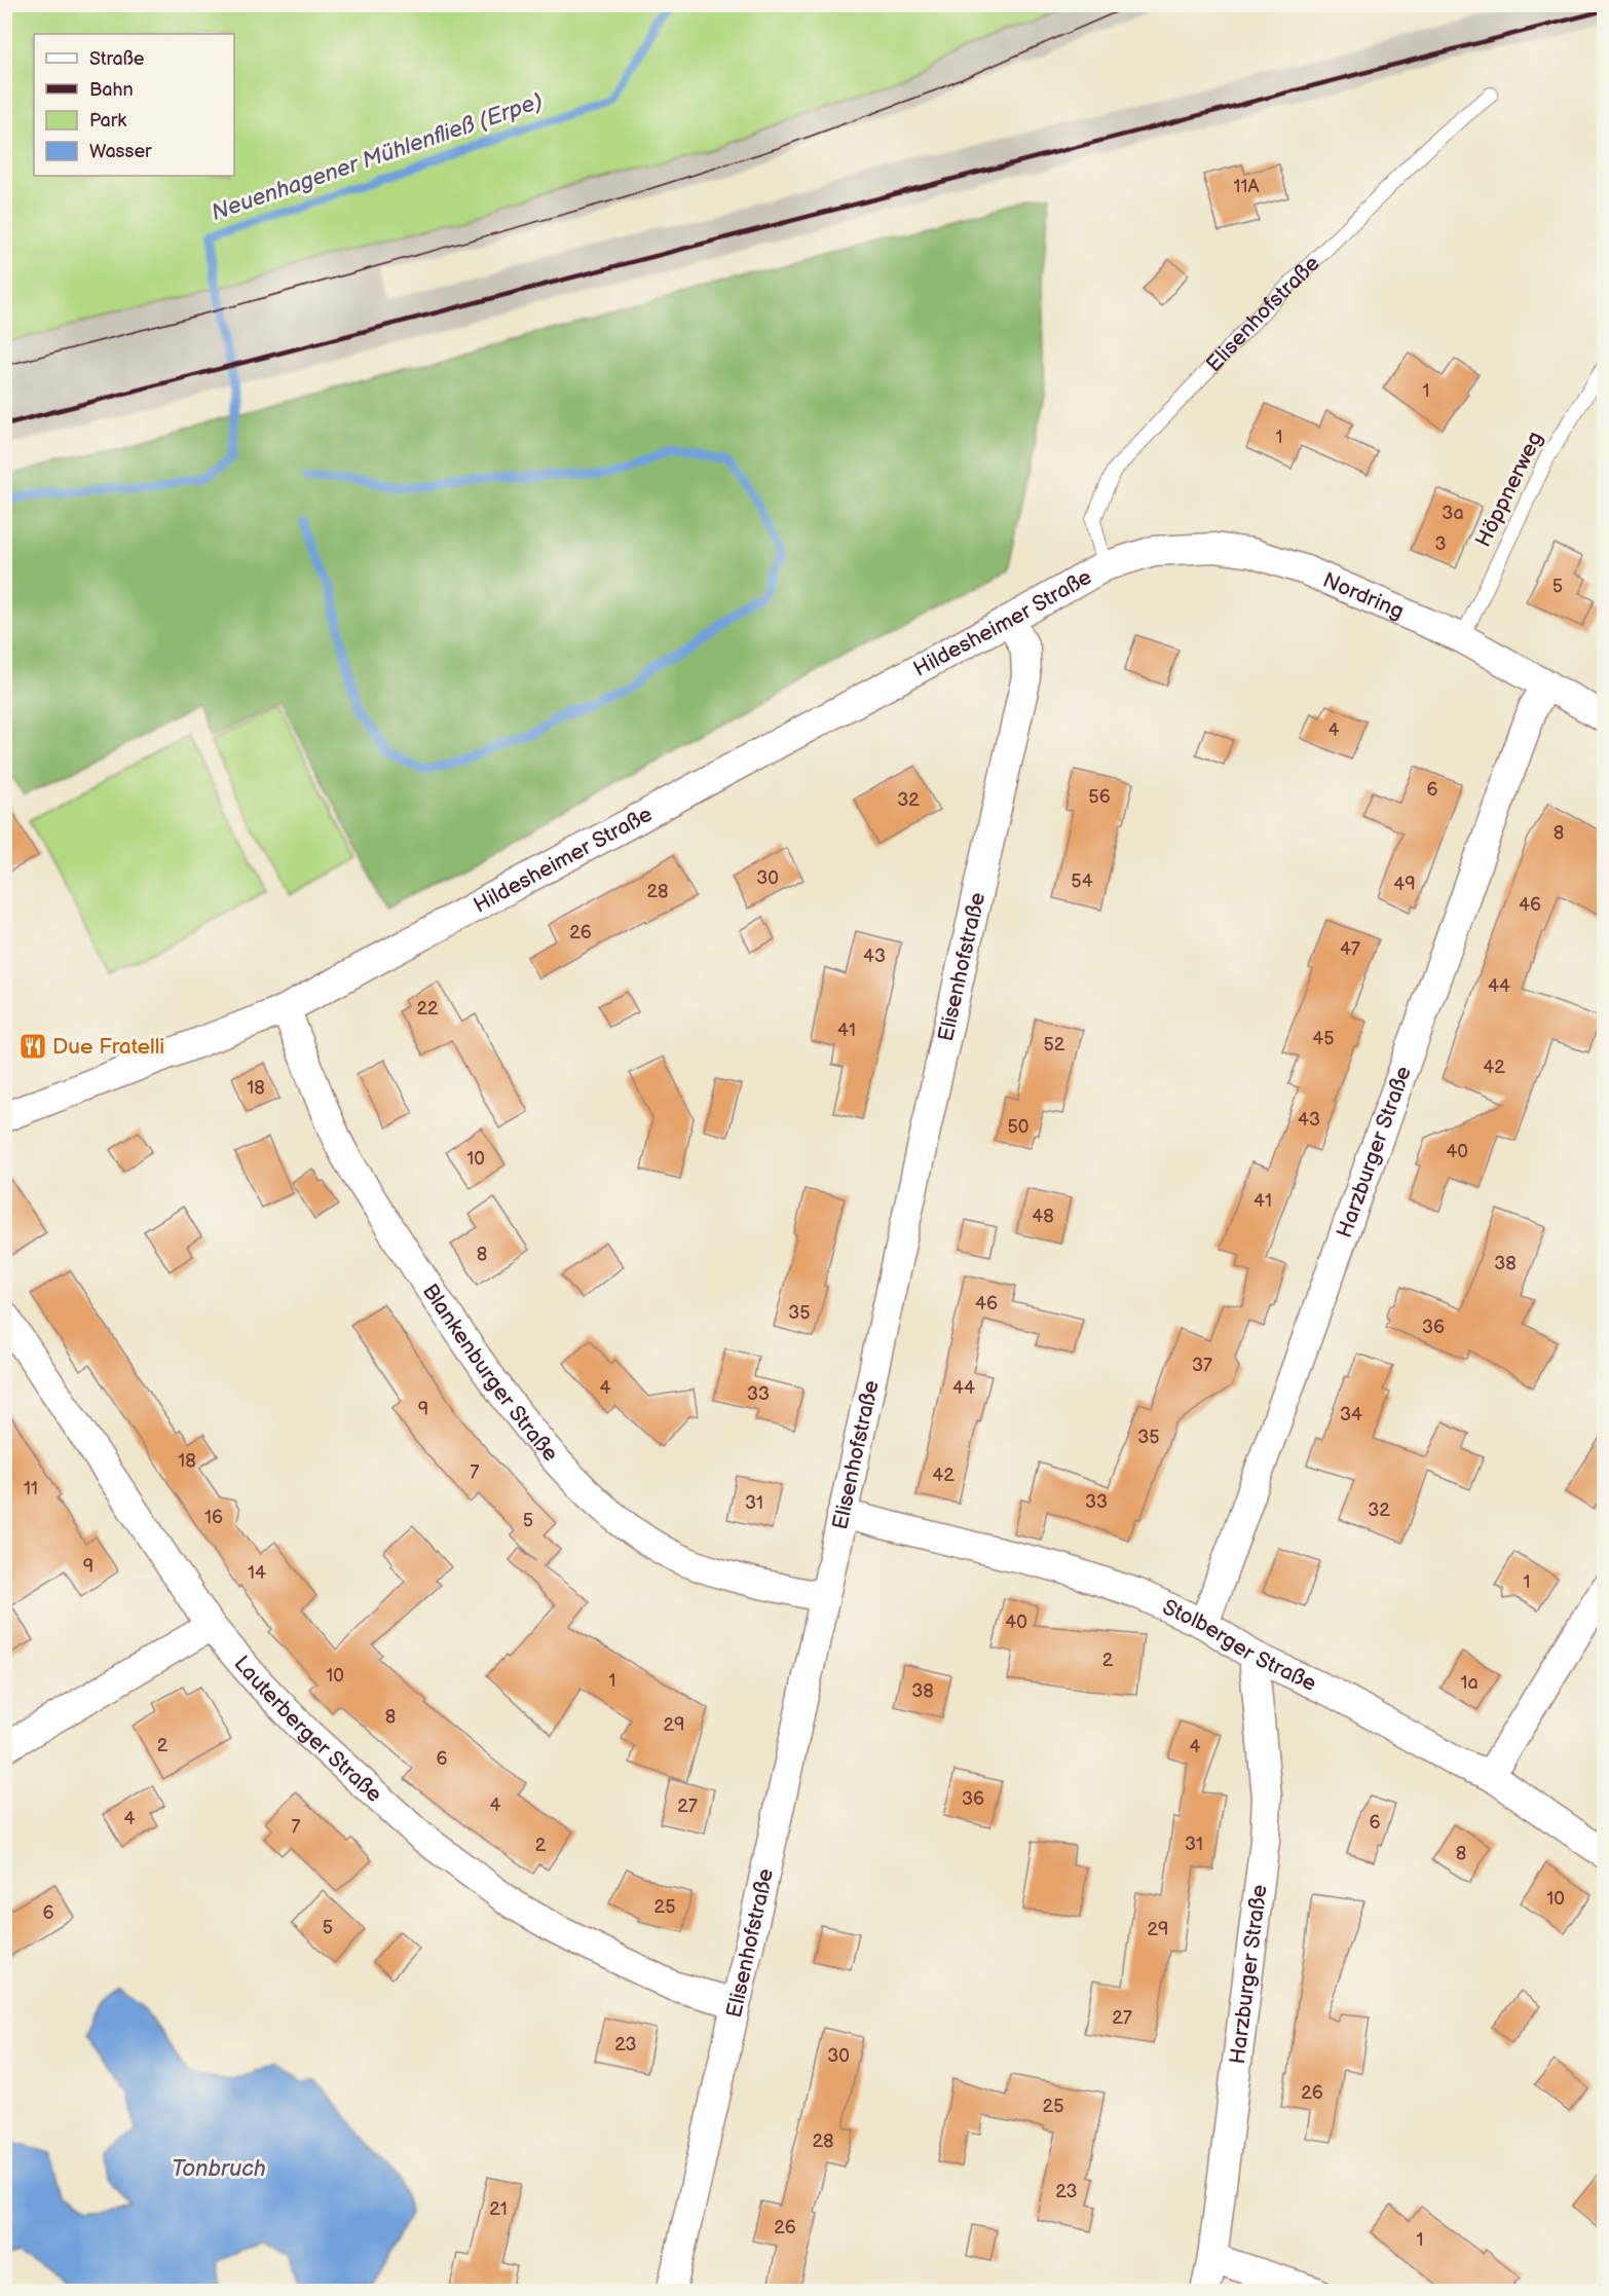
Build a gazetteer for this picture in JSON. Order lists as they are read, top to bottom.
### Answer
{
  "streets": {
    "street": [
      "Elisenhofstraße",
      "Nordring",
      "Hildesheimer Straße",
      "Harzburger Straße",
      "Blankenburger Straße",
      "Stolberger Straße",
      "Lauterberger Straße"
    ],
    "lane": ["Höppnerweg"]
  },
  "crossings": [
    ["Elisenhofstraße", "Nordring"],
    ["Elisenhofstraße", "Hildesheimer Straße"],
    ["Elisenhofstraße", "Blankenburger Straße"],
    ["Elisenhofstraße", "Stolberger Straße"],
    ["Elisenhofstraße", "Lauterberger Straße"],
    ["Höppnerweg", "Nordring"],
    ["Nordring", "Hildesheimer Straße"],
    ["Nordring", "Harzburger Straße"],
    ["Hildesheimer Straße", "Blankenburger Straße"],
    ["Harzburger Straße", "Stolberger Straße"]
  ],
  "water": ["Neuenhagener Mühlenfließ (Erpe)", "Tonbruch"],
  "places": {
    "restaurant": ["Due Fratelli"]
  },
  "house_numbers": [
    "11A",
    "1",
    "1",
    "3a",
    "3",
    "5",
    "4",
    "6",
    "56",
    "32",
    "8",
    "30",
    "54",
    "49",
    "28",
    "46",
    "26",
    "47",
    "43",
    "44",
    "22",
    "41",
    "45",
    "52",
    "42",
    "18",
    "43",
    "50",
    "40",
    "10",
    "41",
    "48",
    "8",
    "38",
    "46",
    "35",
    "36",
    "37",
    "4",
    "44",
    "33",
    "9",
    "34",
    "35",
    "18",
    "7",
    "42",
    "11",
    "33",
    "31",
    "32",
    "16",
    "5",
    "9",
    "14",
    "1",
    "40",
    "2",
    "10",
    "1",
    "1a",
    "38",
    "8",
    "29",
    "2",
    "4",
    "6",
    "36",
    "4",
    "27",
    "4",
    "6",
    "7",
    "31",
    "2",
    "8",
    "10",
    "25",
    "6",
    "5",
    "29",
    "27",
    "23",
    "30",
    "26",
    "25",
    "28",
    "23",
    "21",
    "26",
    "1"
  ],
  "legend": [
    "Straße",
    "Bahn",
    "Park",
    "Wasser"
  ]
}
